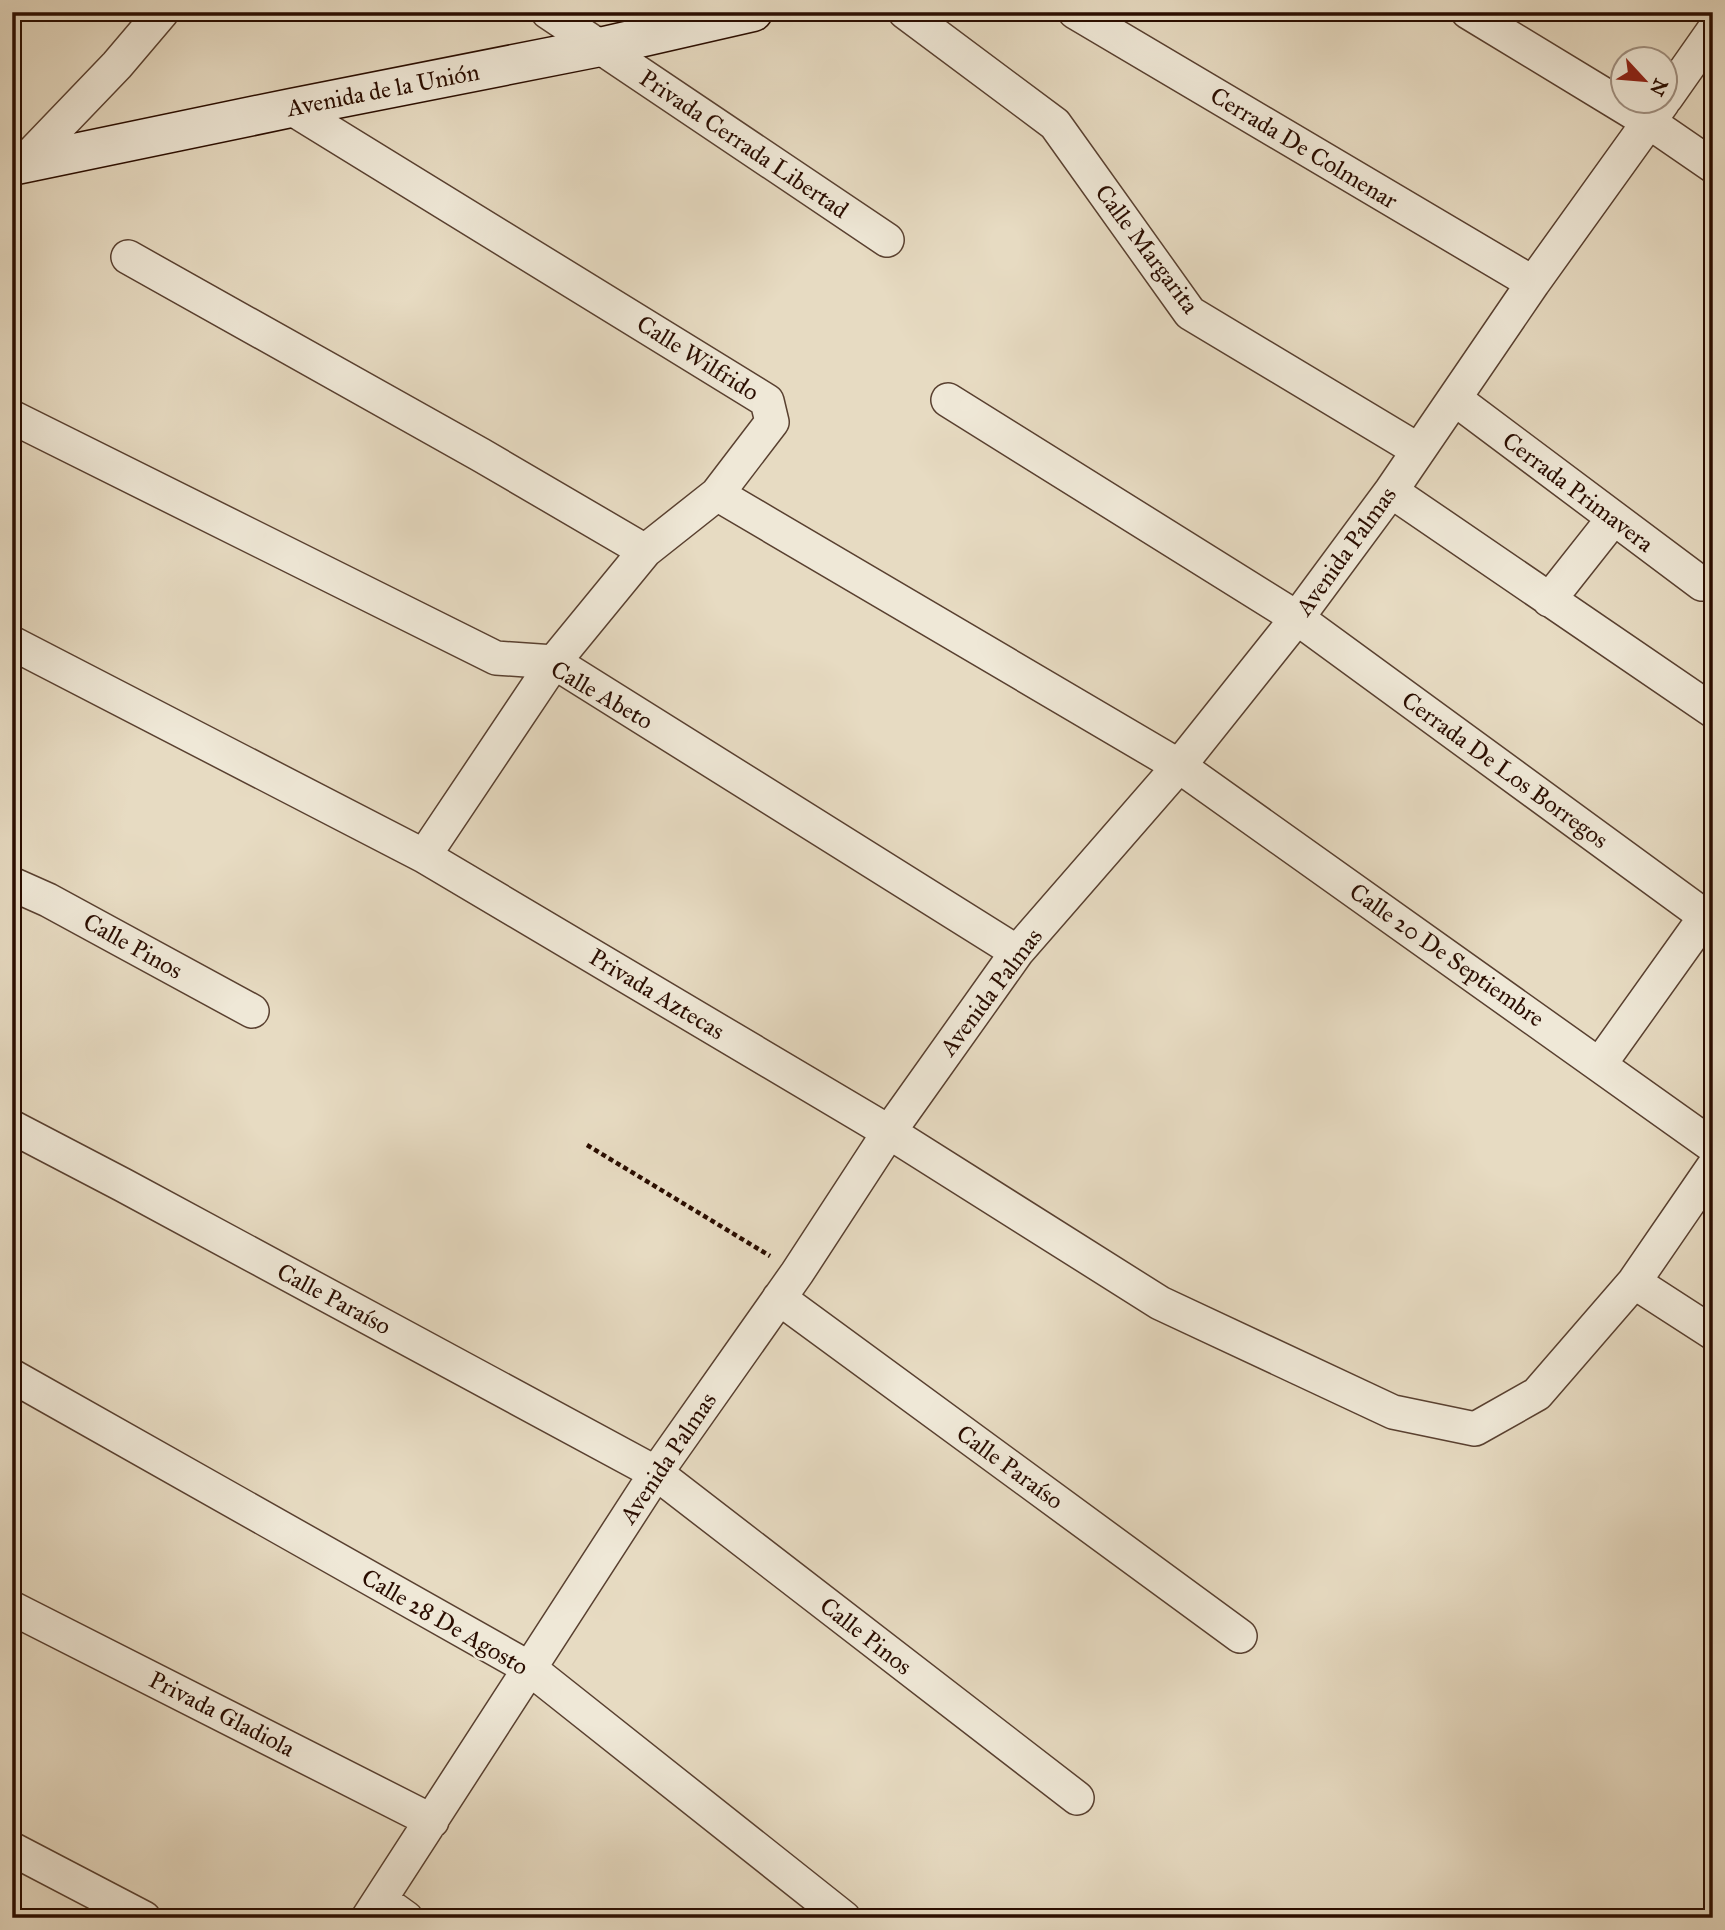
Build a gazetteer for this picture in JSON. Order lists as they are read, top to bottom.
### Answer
{
  "streets": {
    "main road": ["Avenida de la Unión"],
    "street": [
      "Privada Cerrada Libertad",
      "Cerrada De Colmenar",
      "Calle Margarita",
      "Calle Wilfrido",
      "Cerrada Primavera",
      "Avenida Palmas",
      "Calle Abeto",
      "Cerrada De Los Borregos",
      "Calle Pinos",
      "Calle 20 De Septiembre",
      "Privada Aztecas",
      "Calle Paraíso",
      "Calle 28 De Agosto",
      "Privada Gladiola"
    ]
  },
  "crossings": [
    ["Avenida de la Unión", "Privada Cerrada Libertad"],
    ["Avenida de la Unión", "Calle Wilfrido"],
    ["Cerrada De Colmenar", "Avenida Palmas"],
    ["Calle Margarita", "Avenida Palmas"],
    ["Cerrada Primavera", "Avenida Palmas"],
    ["Avenida Palmas", "Calle Abeto"],
    ["Avenida Palmas", "Cerrada De Los Borregos"],
    ["Avenida Palmas", "Calle Pinos"],
    ["Avenida Palmas", "Calle 20 De Septiembre"],
    ["Avenida Palmas", "Privada Aztecas"],
    ["Avenida Palmas", "Calle Paraíso"],
    ["Avenida Palmas", "Calle 28 De Agosto"],
    ["Avenida Palmas", "Privada Gladiola"],
    ["Calle Pinos", "Calle Paraíso"]
  ],
  "north": "bottom right"
}
